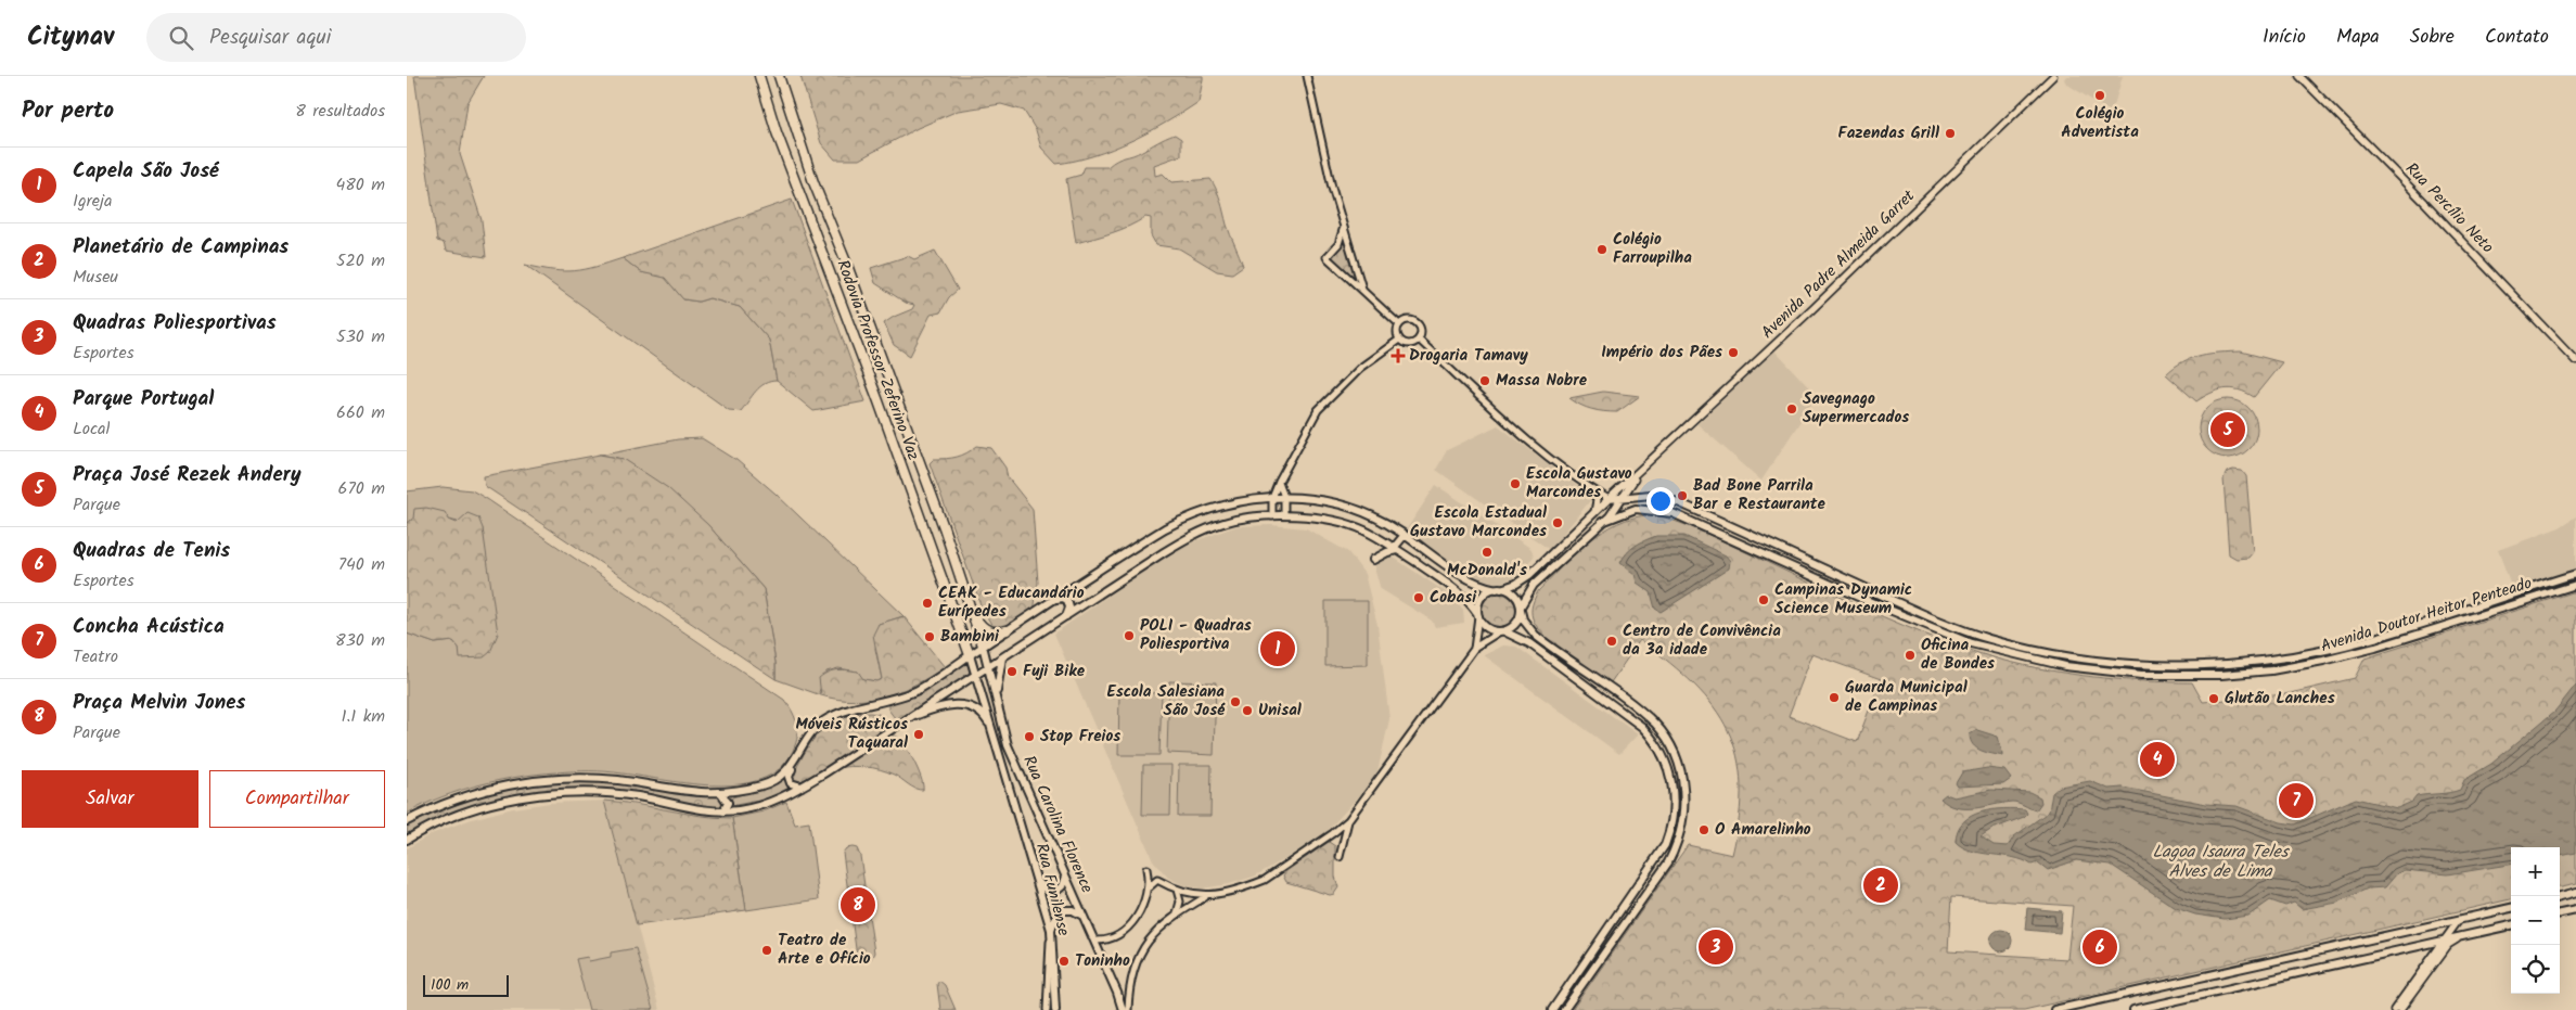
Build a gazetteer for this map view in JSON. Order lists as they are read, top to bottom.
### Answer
{
  "streets": {
    "highway": ["Rodovia Professor Zeferino Vaz"],
    "main road": [
      "Rua Percílio Neto",
      "Avenida Padre Almeida Garret",
      "Avenida Doutor Heitor Penteado",
      "Rua Carolina Florence",
      "Rua Funilense"
    ]
  },
  "crossings": [
    ["Rodovia Professor Zeferino Vaz", "Rua Carolina Florence"],
    ["Rodovia Professor Zeferino Vaz", "Rua Funilense"]
  ],
  "water": ["Lagoa Isaura Teles Alves de Lima"],
  "places": {
    "other": [
      "Colégio Adventista",
      "Fazendas Grill",
      "Colégio Farroupilha",
      "Império dos Pães",
      "Massa Nobre",
      "Savegnago Supermercados",
      "Escola Gustavo Marcondes",
      "Bad Bone Parrila Bar e Restaurante",
      "Escola Estadual Gustavo Marcondes",
      "McDonald's",
      "Cobasi",
      "Campinas Dynamic Science Museum",
      "CEAK - Educandário Eurípedes",
      "POLI - Quadras Poliesportiva",
      "Bambini",
      "Centro de Convivência da 3a idade",
      "Oficina de Bondes",
      "Fuji Bike",
      "Guarda Municipal de Campinas",
      "Glutão Lanches",
      "Escola Salesiana São José",
      "Unisal",
      "Móveis Rústicos Taquaral",
      "Stop Freios",
      "O Amarelinho",
      "Teatro de Arte e Ofício",
      "Toninho"
    ],
    "health": ["Drogaria Tamavy"]
  },
  "scale_bar": "100 m",
  "page": {
    "header": "Citynav",
    "search": "Pesquisar aqui",
    "nav": [
      "Início",
      "Mapa",
      "Sobre",
      "Contato"
    ],
    "heading": ["Por perto", "8 resultados"],
    "list": [
      {
        "mark": "1",
        "name": "Capela São José",
        "note": "Igreja",
        "value": "480 m"
      },
      {
        "mark": "2",
        "name": "Planetário de Campinas",
        "note": "Museu",
        "value": "520 m"
      },
      {
        "mark": "3",
        "name": "Quadras Poliesportivas",
        "note": "Esportes",
        "value": "530 m"
      },
      {
        "mark": "4",
        "name": "Parque Portugal",
        "note": "Local",
        "value": "660 m"
      },
      {
        "mark": "5",
        "name": "Praça José Rezek Andery",
        "note": "Parque",
        "value": "670 m"
      },
      {
        "mark": "6",
        "name": "Quadras de Tenis",
        "note": "Esportes",
        "value": "740 m"
      },
      {
        "mark": "7",
        "name": "Concha Acústica",
        "note": "Teatro",
        "value": "830 m"
      },
      {
        "mark": "8",
        "name": "Praça Melvin Jones",
        "note": "Parque",
        "value": "1.1 km"
      }
    ],
    "pins": [
      "5",
      "1",
      "4",
      "7",
      "2",
      "8",
      "3",
      "6"
    ],
    "buttons": ["Salvar", "Compartilhar"],
    "map_buttons": ["+", "−"],
    "scale": "100 m"
  }
}
